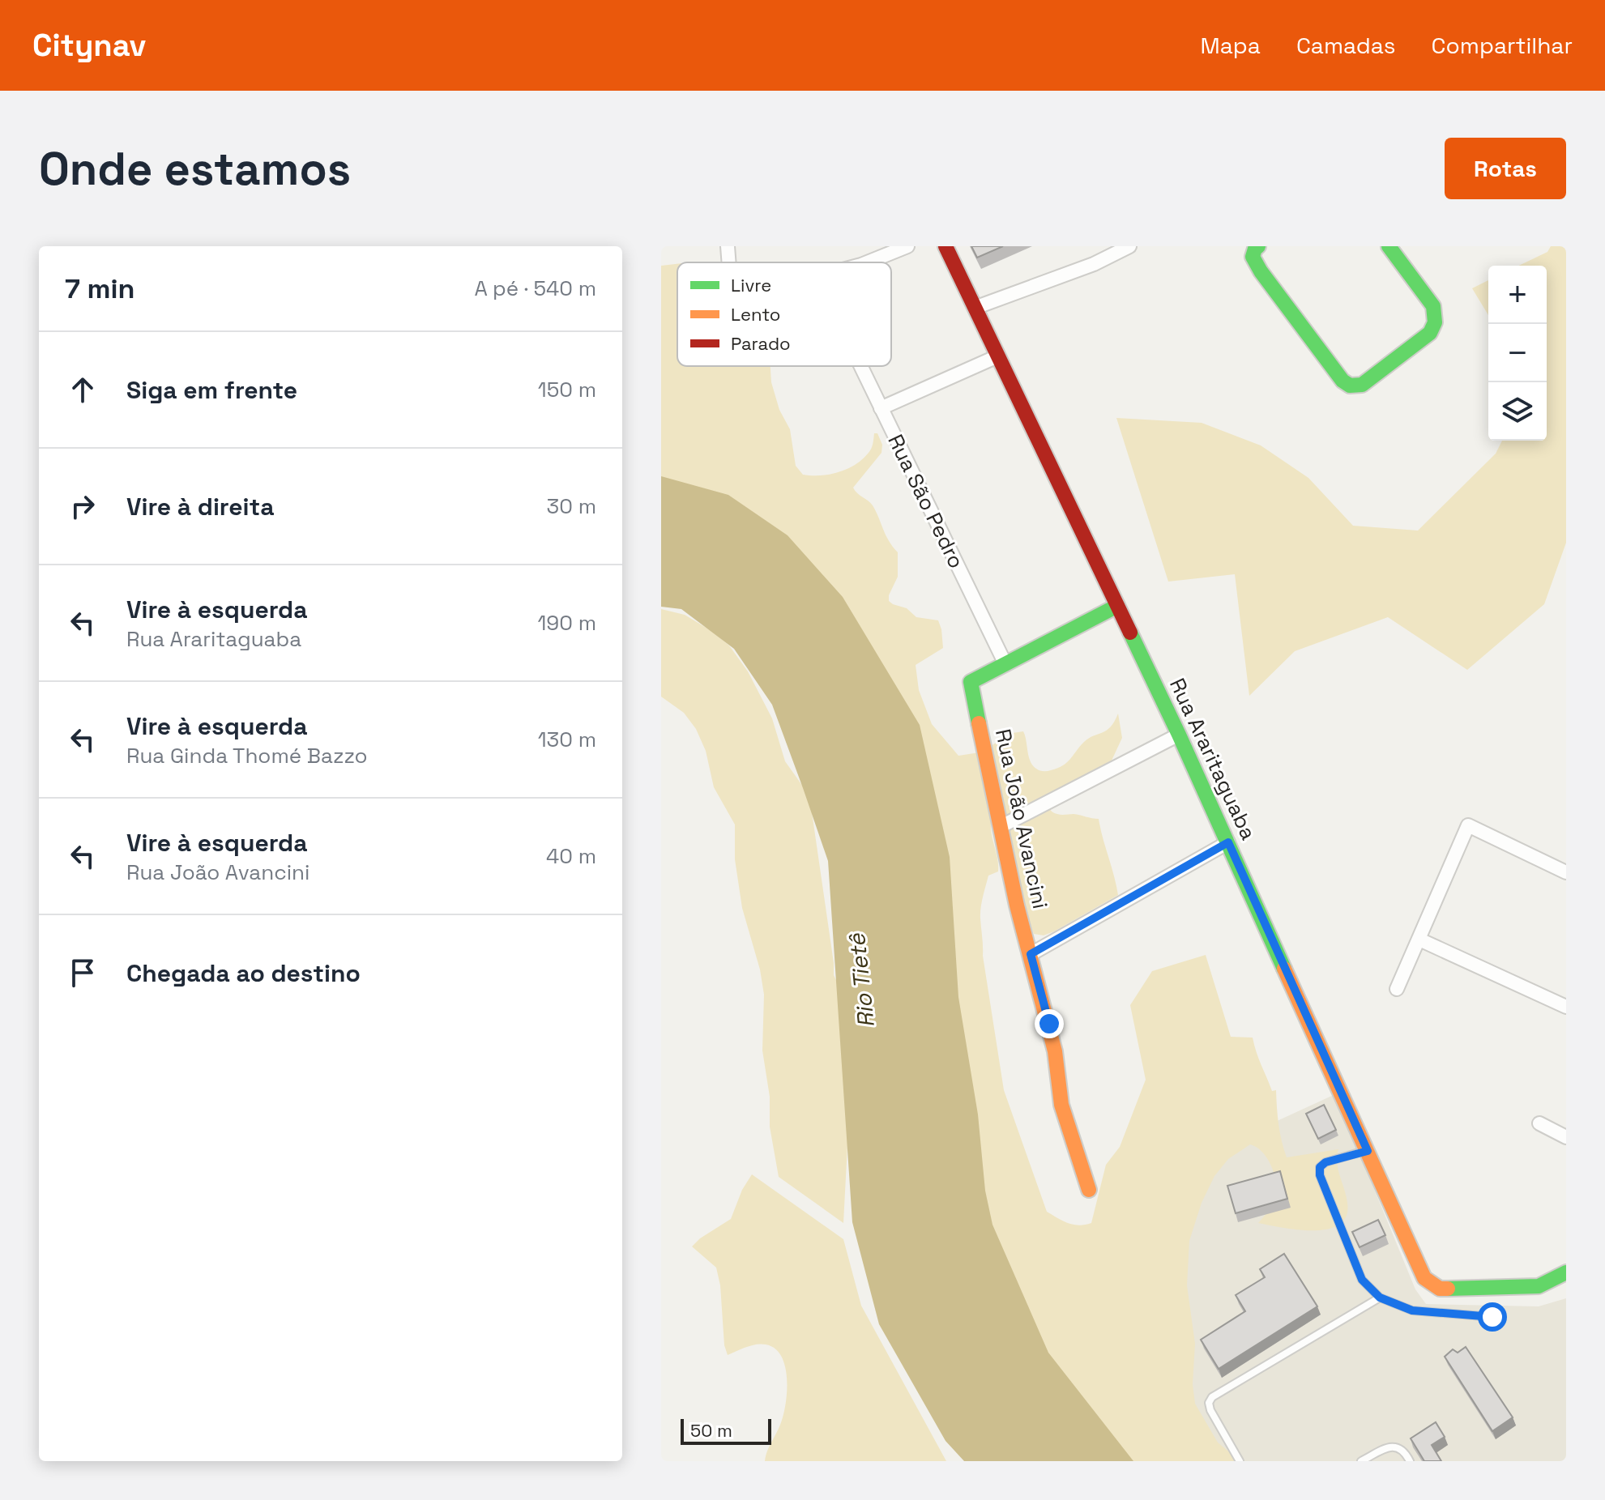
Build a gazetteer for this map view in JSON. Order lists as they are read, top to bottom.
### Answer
{
  "streets": {
    "street": ["Rua São Pedro", "Rua Araritaguaba", "Rua João Avancini"]
  },
  "crossings": [
    ["Rua São Pedro", "Rua João Avancini"]
  ],
  "water": ["Rio Tietê"],
  "legend": ["Livre", "Lento", "Parado"],
  "scale_bar": "50 m",
  "page": {
    "header": "Citynav",
    "nav": ["Mapa", "Camadas", "Compartilhar"],
    "buttons": "Rotas",
    "title": "Onde estamos",
    "heading": ["7 min", "A pé · 540 m"],
    "map_buttons": ["+", "−"],
    "list": [
      ["Siga em frente", "150 m"],
      ["Vire à direita", "30 m"],
      ["Vire à esquerda", "Rua Araritaguaba", "190 m"],
      ["Vire à esquerda", "Rua Ginda Thomé Bazzo", "130 m"],
      ["Vire à esquerda", "Rua João Avancini", "40 m"],
      "Chegada ao destino"
    ],
    "scale": "50 m"
  }
}
